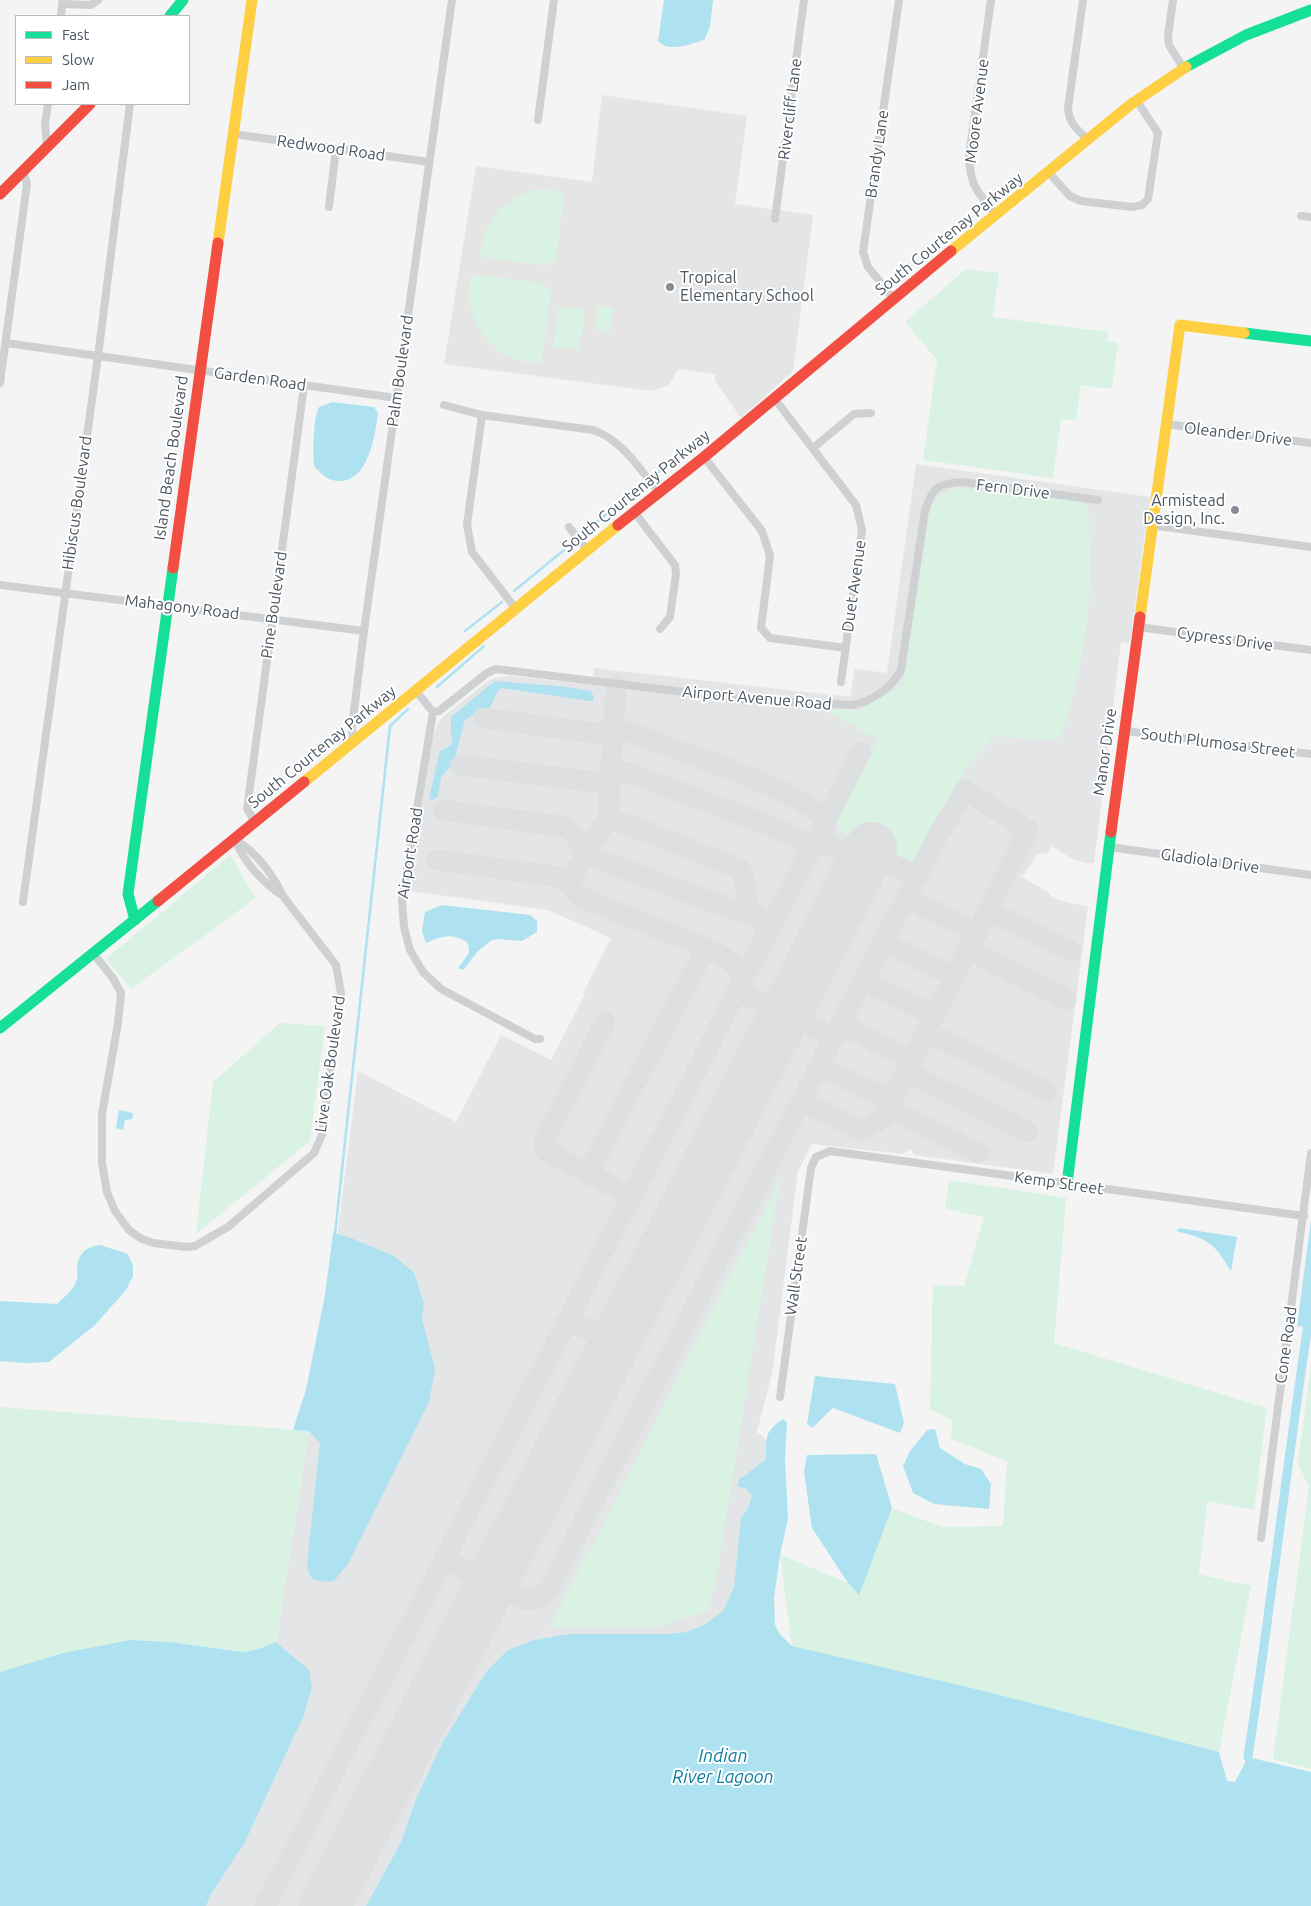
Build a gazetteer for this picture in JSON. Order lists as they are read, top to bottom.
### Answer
{
  "streets": {
    "street": [
      "Rivercliff Lane",
      "Moore Avenue",
      "Redwood Road",
      "Brandy Lane",
      "South Courtenay Parkway",
      "Palm Boulevard",
      "Garden Road",
      "Oleander Drive",
      "Island Beach Boulevard",
      "Fern Drive",
      "Hibiscus Boulevard",
      "Duet Avenue",
      "Pine Boulevard",
      "Mahagony Road",
      "Cypress Drive",
      "Airport Avenue Road",
      "South Plumosa Street",
      "Manor Drive",
      "Airport Road",
      "Gladiola Drive",
      "Live Oak Boulevard",
      "Kemp Street",
      "Wall Street",
      "Cone Road"
    ]
  },
  "crossings": [
    ["Moore Avenue", "South Courtenay Parkway"],
    ["Redwood Road", "Palm Boulevard"],
    ["Redwood Road", "Island Beach Boulevard"],
    ["Brandy Lane", "South Courtenay Parkway"],
    ["South Courtenay Parkway", "Palm Boulevard"],
    ["South Courtenay Parkway", "Island Beach Boulevard"],
    ["South Courtenay Parkway", "Duet Avenue"],
    ["South Courtenay Parkway", "Pine Boulevard"],
    ["South Courtenay Parkway", "Live Oak Boulevard"],
    ["Palm Boulevard", "Garden Road"],
    ["Palm Boulevard", "Mahagony Road"],
    ["Garden Road", "Island Beach Boulevard"],
    ["Garden Road", "Hibiscus Boulevard"],
    ["Garden Road", "Pine Boulevard"],
    ["Oleander Drive", "Manor Drive"],
    ["Island Beach Boulevard", "Mahagony Road"],
    ["Fern Drive", "Airport Avenue Road"],
    ["Hibiscus Boulevard", "Mahagony Road"],
    ["Pine Boulevard", "Mahagony Road"],
    ["Cypress Drive", "Manor Drive"],
    ["Airport Avenue Road", "Airport Road"],
    ["South Plumosa Street", "Manor Drive"],
    ["Manor Drive", "Gladiola Drive"],
    ["Manor Drive", "Kemp Street"],
    ["Kemp Street", "Wall Street"],
    ["Kemp Street", "Cone Road"]
  ],
  "water": ["Indian River Lagoon"],
  "places": ["Tropical Elementary School", "Armistead Design, Inc."],
  "legend": ["Fast", "Slow", "Jam"]
}
